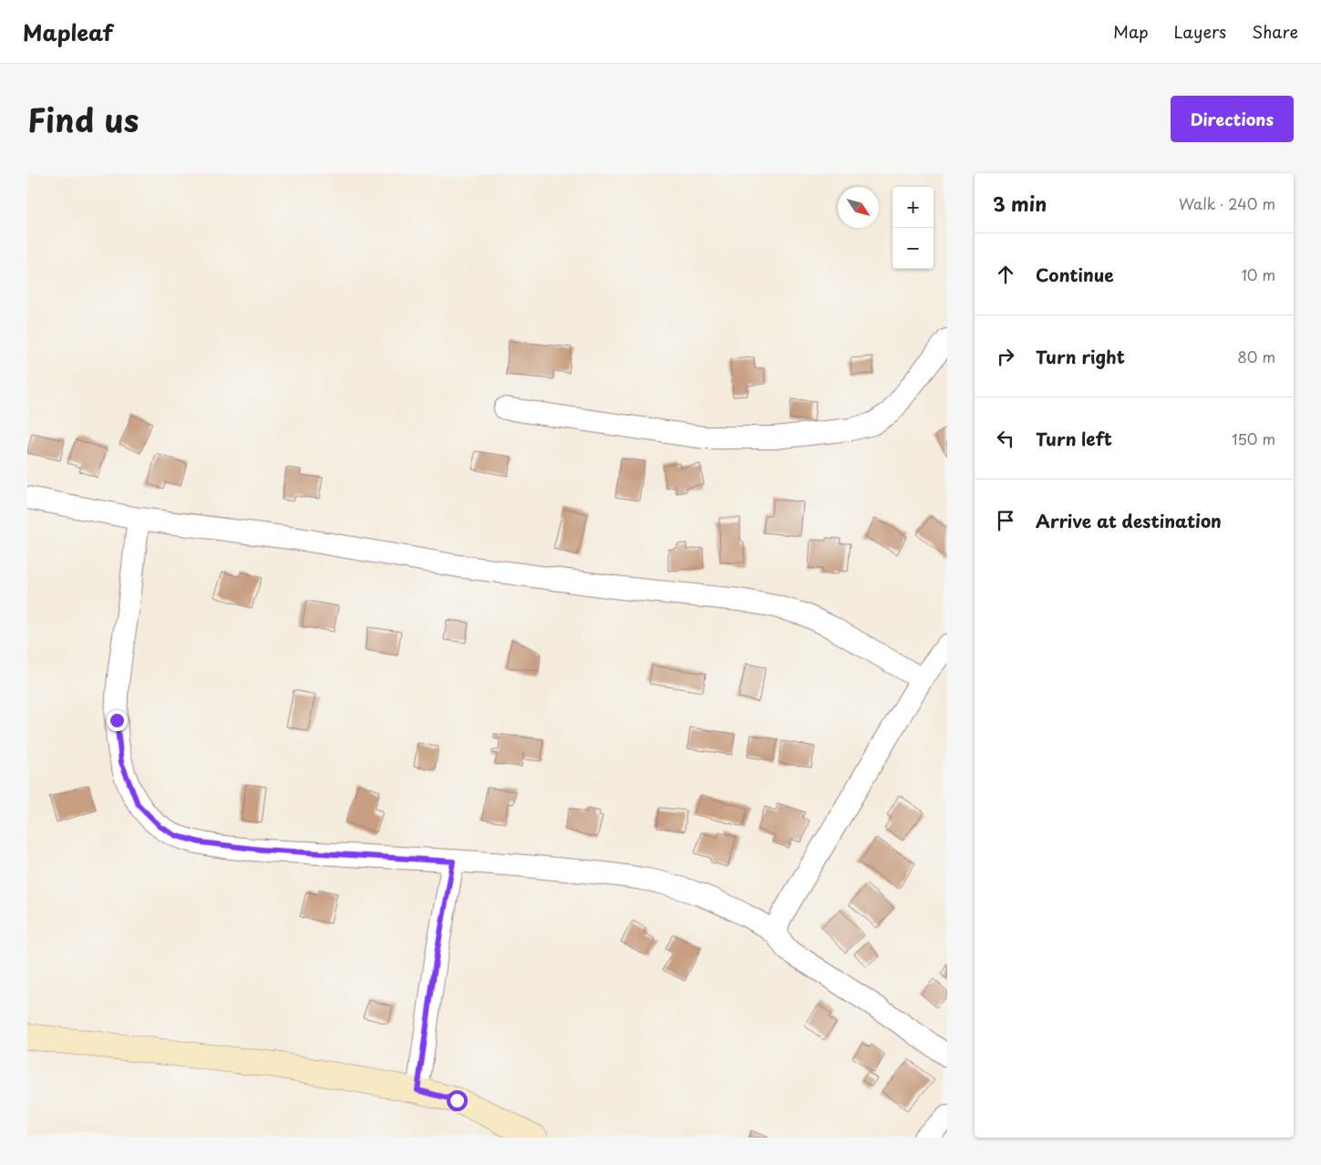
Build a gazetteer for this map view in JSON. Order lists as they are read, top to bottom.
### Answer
{
  "north": "bottom right",
  "page": {
    "header": "Mapleaf",
    "nav": ["Map", "Layers", "Share"],
    "title": "Find us",
    "buttons": "Directions",
    "heading": ["3 min", "Walk · 240 m"],
    "map_buttons": ["+", "−"],
    "list": [
      ["Continue", "10 m"],
      ["Turn right", "80 m"],
      ["Turn left", "150 m"],
      "Arrive at destination"
    ]
  }
}
